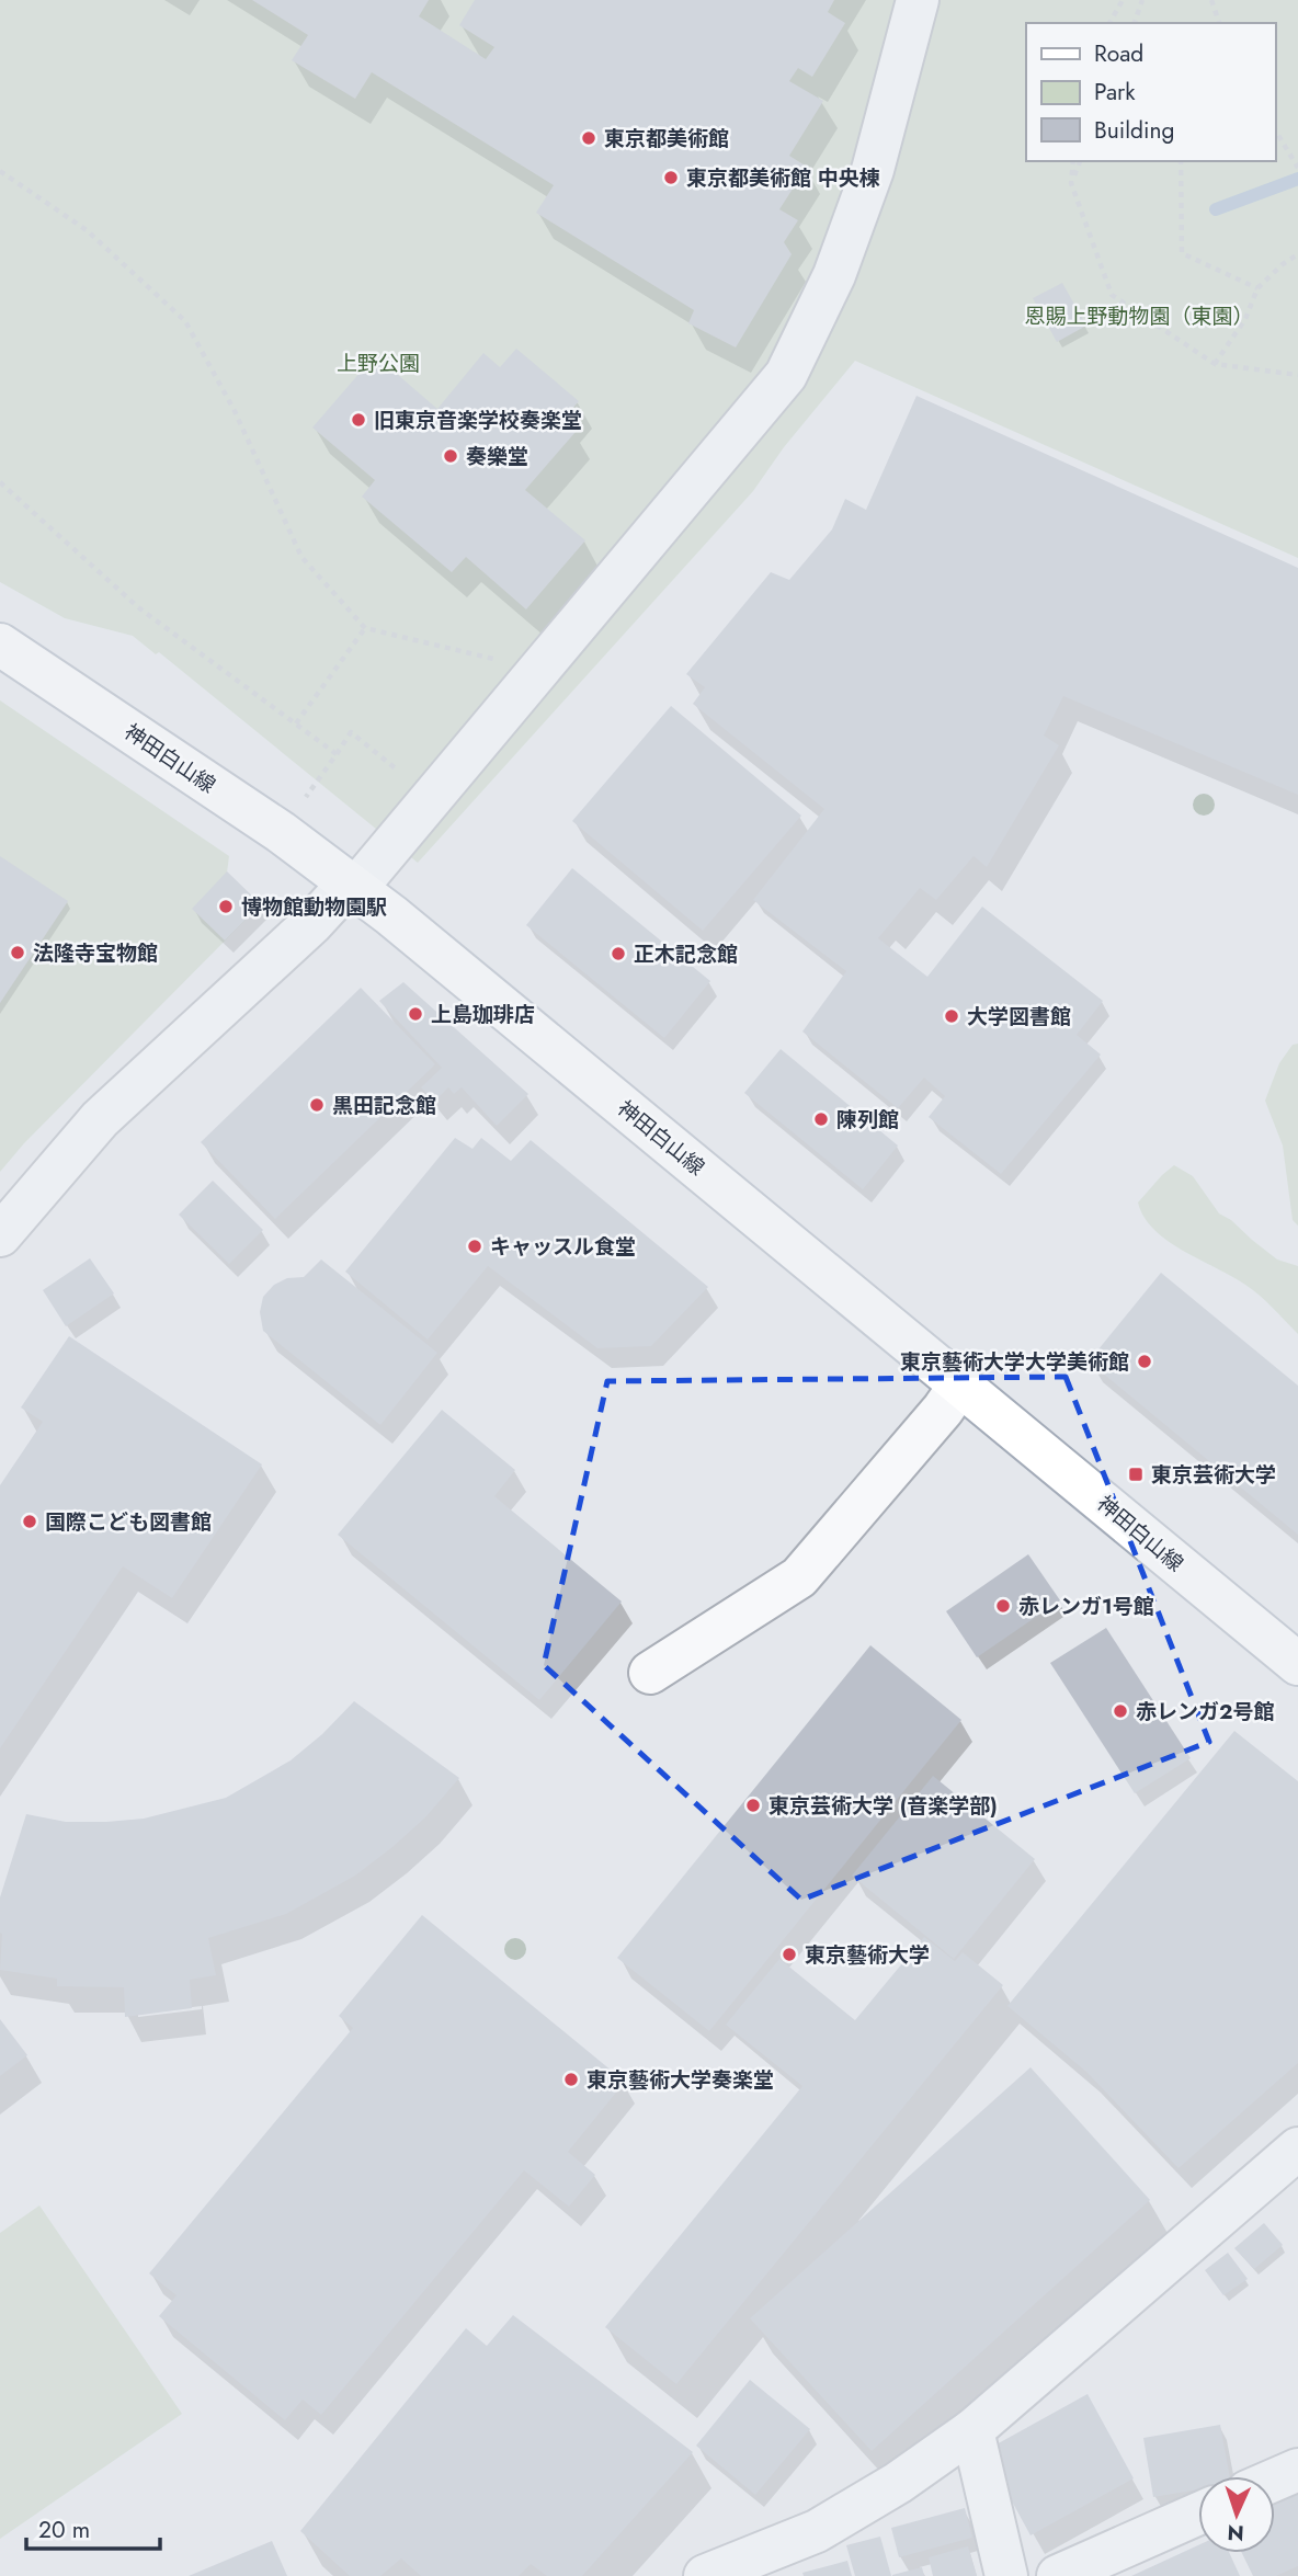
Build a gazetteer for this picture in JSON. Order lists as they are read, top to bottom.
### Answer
{
  "streets": {
    "main road": ["神田白山線"]
  },
  "parks": ["恩賜上野動物園（東園）", "上野公園"],
  "places": {
    "other": [
      "東京都美術館",
      "東京都美術館 中央棟",
      "旧東京音楽学校奏楽堂",
      "奏樂堂",
      "博物館動物園駅",
      "法隆寺宝物館",
      "正木記念館",
      "上島珈琲店",
      "大学図書館",
      "黒田記念館",
      "陳列館",
      "キャッスル食堂",
      "東京藝術大学大学美術館",
      "国際こども図書館",
      "赤レンガ1号館",
      "赤レンガ2号館",
      "東京芸術大学 (音楽学部)",
      "東京藝術大学",
      "東京藝術大学奏楽堂"
    ],
    "transit": ["東京芸術大学"]
  },
  "legend": ["Road", "Park", "Building"],
  "scale_bar": "20 m",
  "north": "bottom"
}
